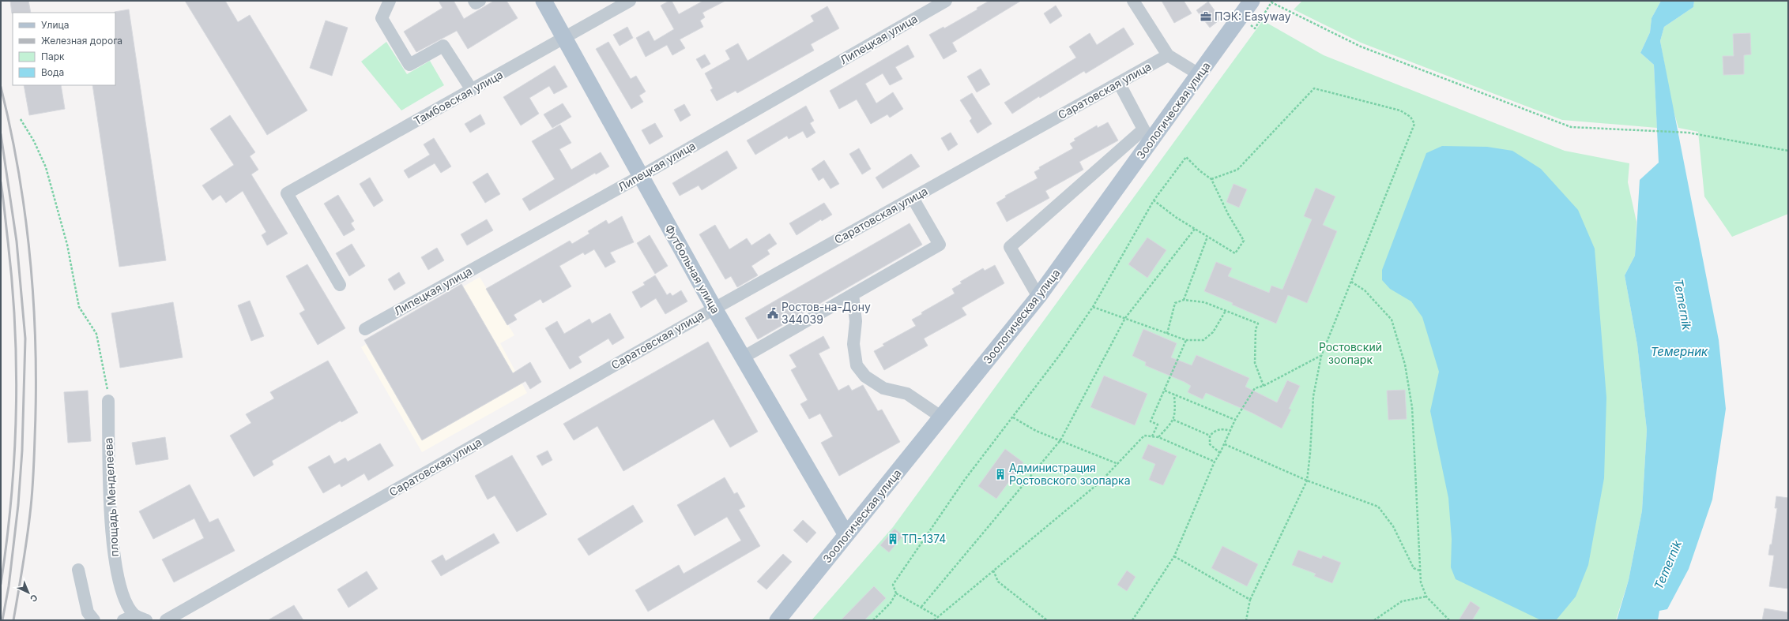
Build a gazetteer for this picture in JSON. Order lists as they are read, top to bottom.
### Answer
{
  "streets": {
    "main road": ["Зоологическая улица", "Футбольная улица"],
    "street": [
      "Липецкая улица",
      "Саратовская улица",
      "Тамбовская улица",
      "площадь Менделеева"
    ]
  },
  "crossings": [
    ["Липецкая улица", "Футбольная улица"],
    ["Саратовская улица", "Футбольная улица"],
    ["Тамбовская улица", "Футбольная улица"],
    ["Зоологическая улица", "Футбольная улица"]
  ],
  "water": ["Temernik", "Темерник"],
  "parks": ["Ростовский зоопарк"],
  "places": {
    "office": ["ПЭК: Easyway"],
    "public building": ["Ростов-на-Дону 344039"],
    "building": ["Администрация Ростовского зоопарка", "ТП-1374"]
  },
  "legend": [
    "Улица",
    "Железная дорога",
    "Парк",
    "Вода"
  ],
  "north": "bottom right"
}
